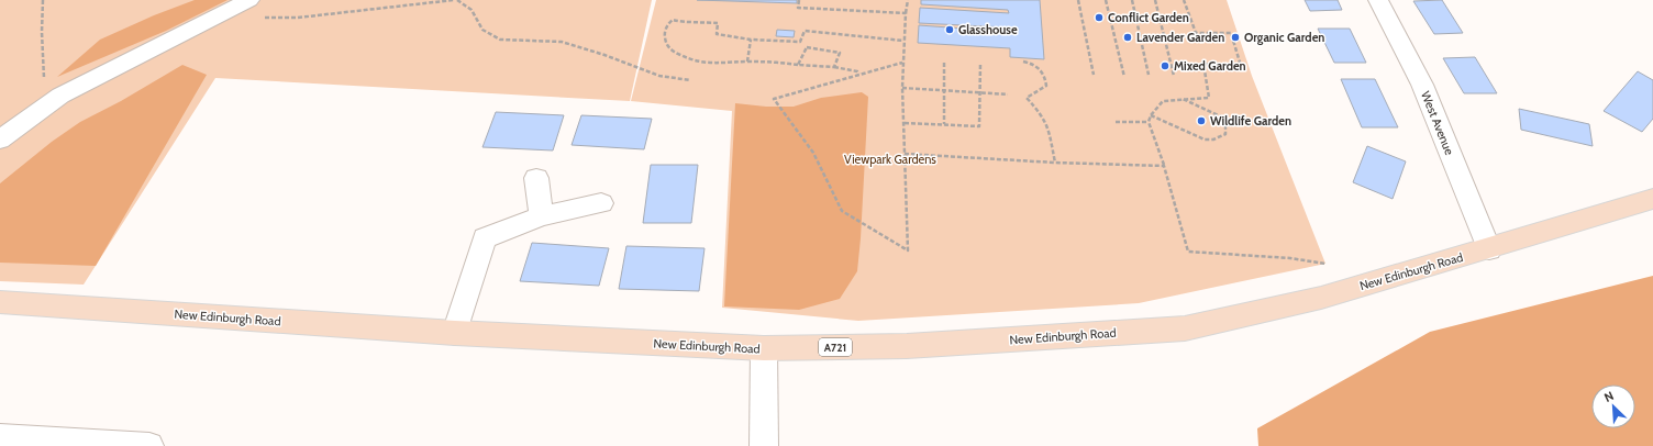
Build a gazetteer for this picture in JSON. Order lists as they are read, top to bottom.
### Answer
{
  "streets": {
    "main road": ["New Edinburgh Road", "A721"],
    "street": ["West Avenue"]
  },
  "crossings": [
    ["West Avenue", "New Edinburgh Road"]
  ],
  "parks": ["Viewpark Gardens"],
  "places": [
    "Conflict Garden",
    "Glasshouse",
    "Lavender Garden",
    "Organic Garden",
    "Mixed Garden",
    "Wildlife Garden"
  ],
  "north": "top left"
}
